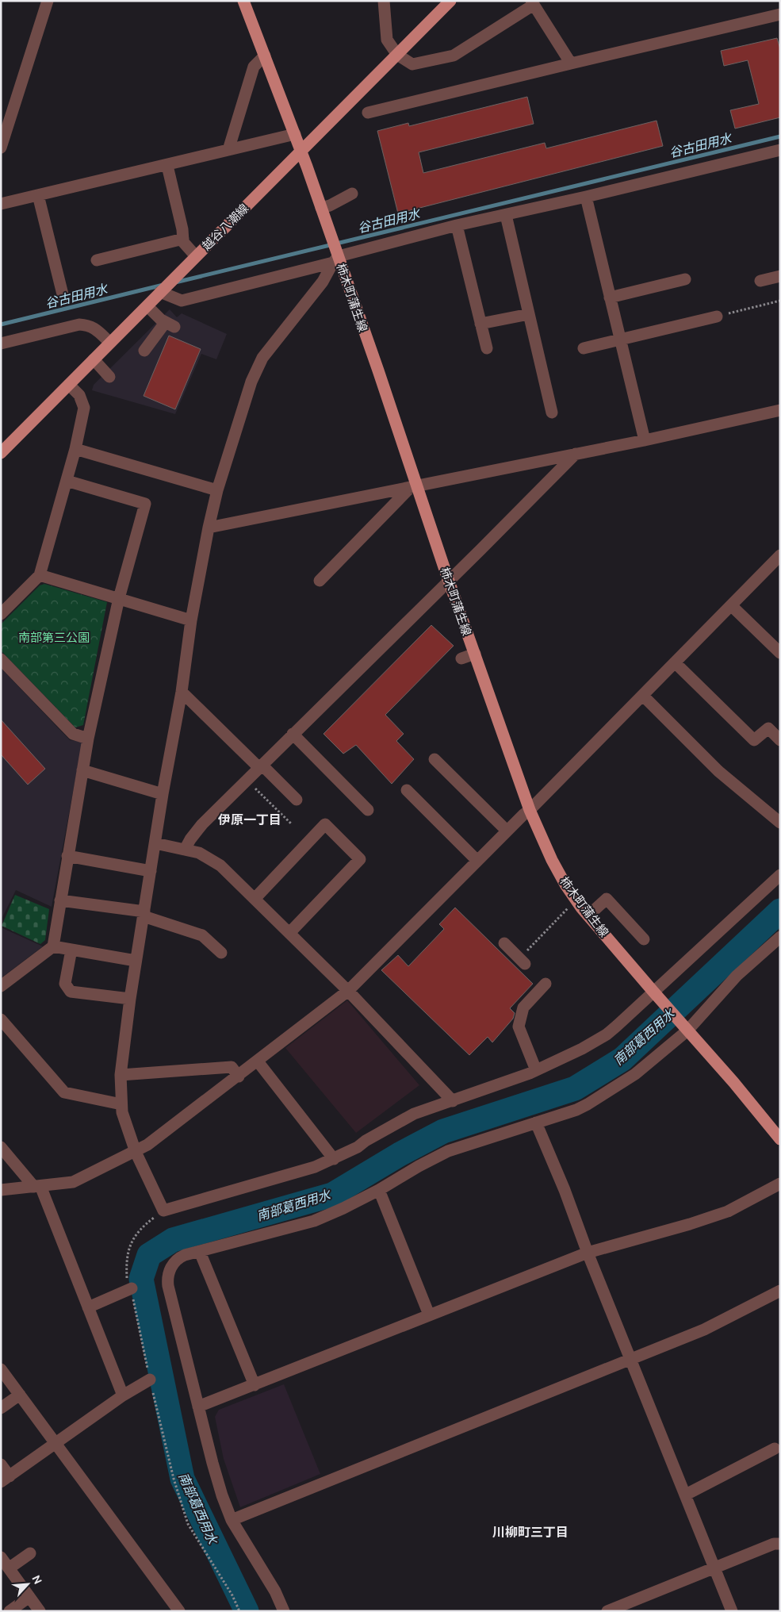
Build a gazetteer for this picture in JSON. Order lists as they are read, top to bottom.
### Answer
{
  "streets": {
    "main road": ["越谷八潮線", "柿木町蒲生線"]
  },
  "crossings": [
    ["越谷八潮線", "柿木町蒲生線"]
  ],
  "districts": ["伊原一丁目", "川柳町三丁目"],
  "water": ["谷古田用水", "南部葛西用水"],
  "parks": ["南部第三公園"],
  "north": "top right"
}
